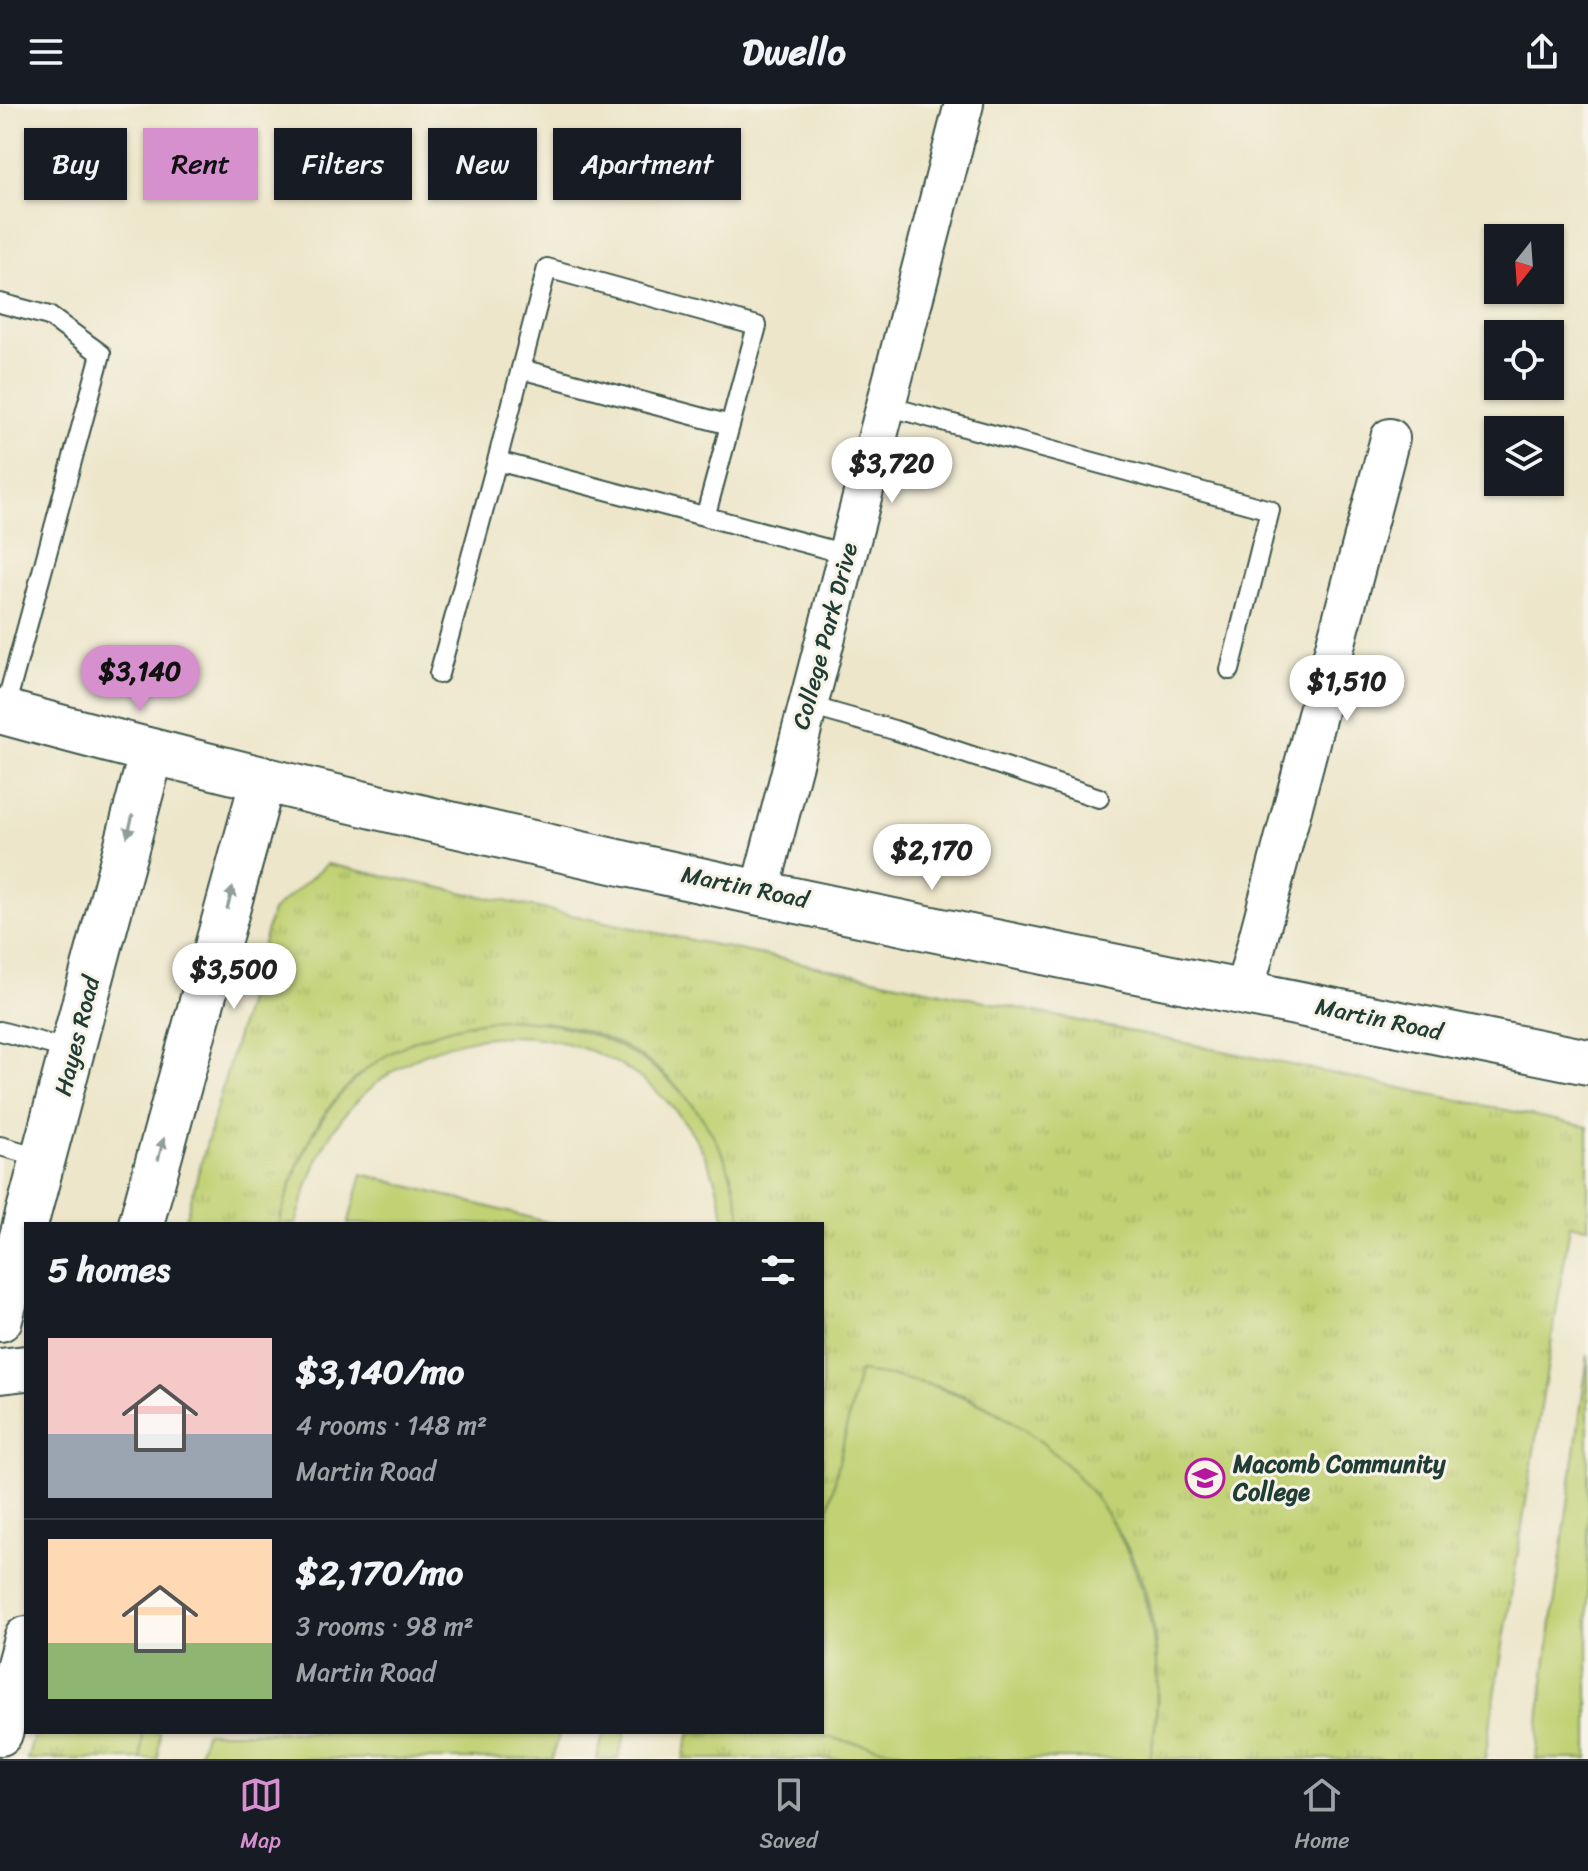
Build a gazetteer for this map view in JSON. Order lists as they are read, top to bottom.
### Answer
{
  "streets": {
    "street": ["College Park Drive", "Martin Road", "Hayes Road"]
  },
  "crossings": [
    ["College Park Drive", "Martin Road"],
    ["Martin Road", "Hayes Road"]
  ],
  "places": {
    "school or university": ["Macomb Community College"]
  },
  "north": "bottom",
  "page": {
    "header": "Dwello",
    "chip": [
      "Buy",
      "Rent",
      "Filters",
      "New",
      "Apartment"
    ],
    "price": [
      "$3,720",
      "$3,140",
      "$1,510",
      "$2,170",
      "$3,500"
    ],
    "heading": "5 homes",
    "list": [
      {
        "name": "$3,140/mo",
        "note": "4 rooms · 148 m² · Martin Road"
      },
      {
        "name": "$2,170/mo",
        "note": "3 rooms · 98 m² · Martin Road"
      }
    ],
    "tabs": ["Map", "Saved", "Home"]
  }
}
